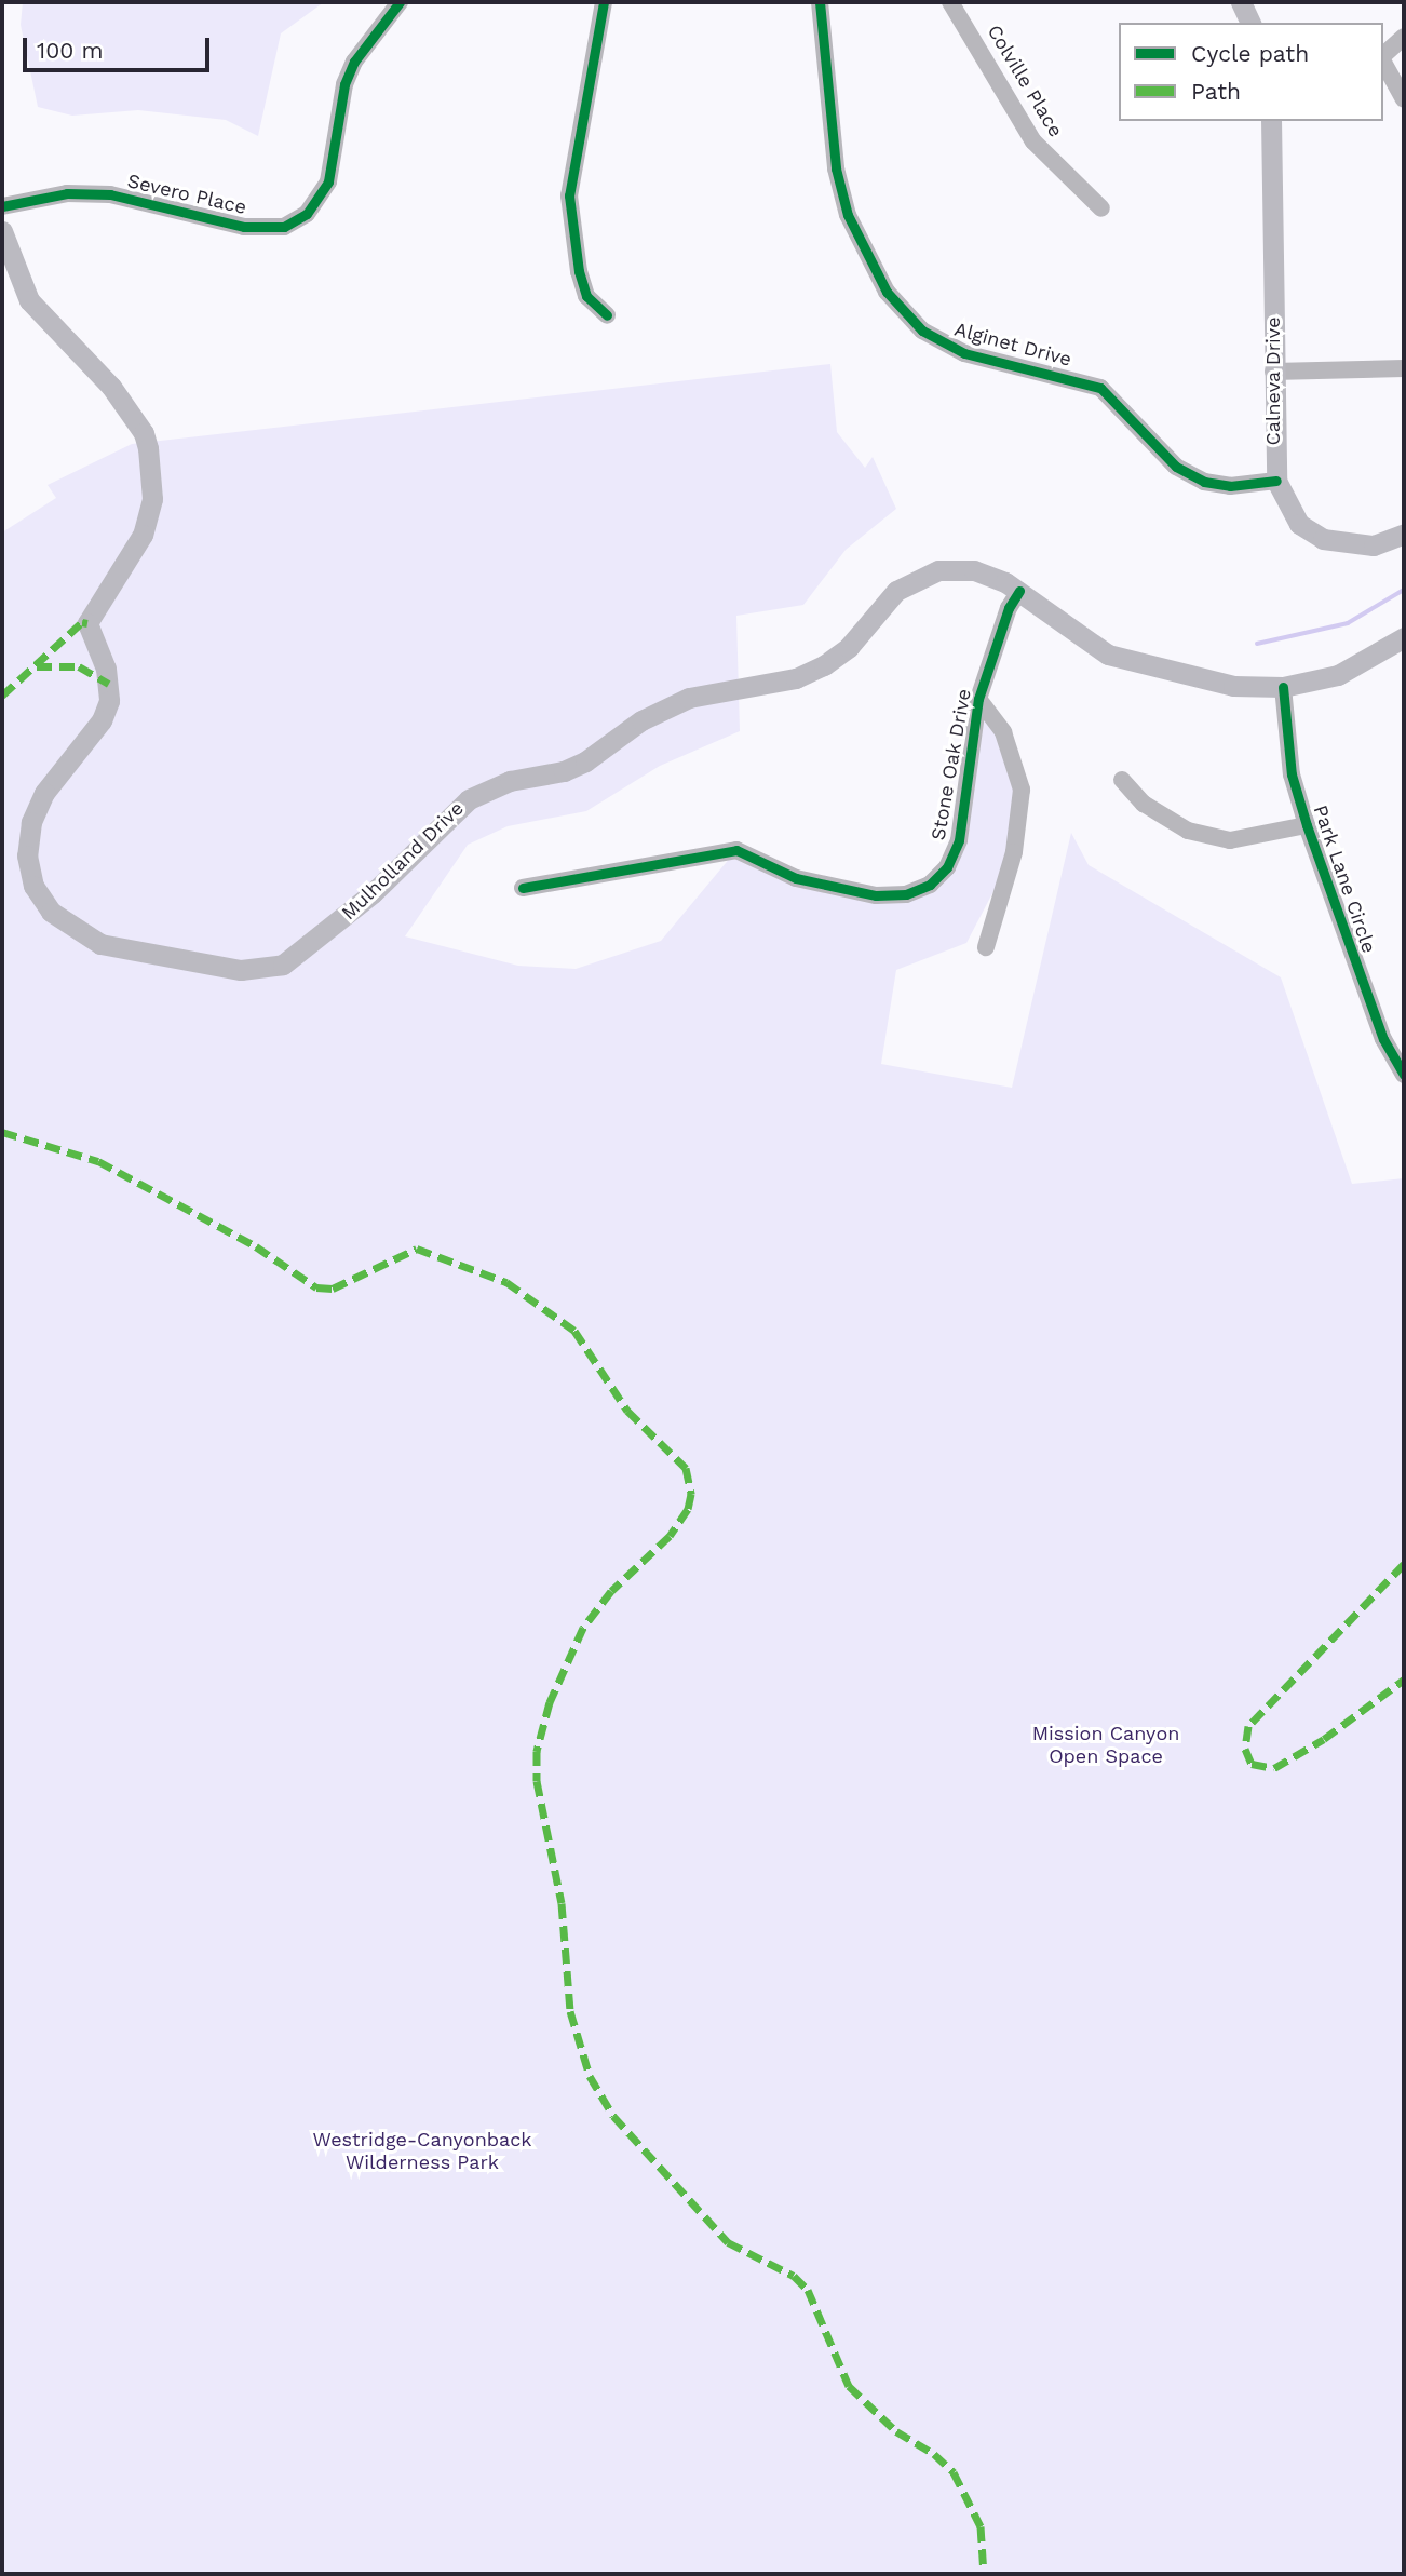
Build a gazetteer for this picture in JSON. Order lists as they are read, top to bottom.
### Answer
{
  "streets": {
    "main road": ["Calneva Drive", "Mulholland Drive"],
    "street": [
      "Colville Place",
      "Severo Place",
      "Alginet Drive",
      "Stone Oak Drive",
      "Park Lane Circle"
    ]
  },
  "crossings": [
    ["Alginet Drive", "Calneva Drive"],
    ["Stone Oak Drive", "Mulholland Drive"],
    ["Mulholland Drive", "Park Lane Circle"]
  ],
  "parks": ["Mission Canyon Open Space", "Westridge-Canyonback Wilderness Park"],
  "legend": ["Cycle path", "Path"],
  "scale_bar": "100 m"
}
